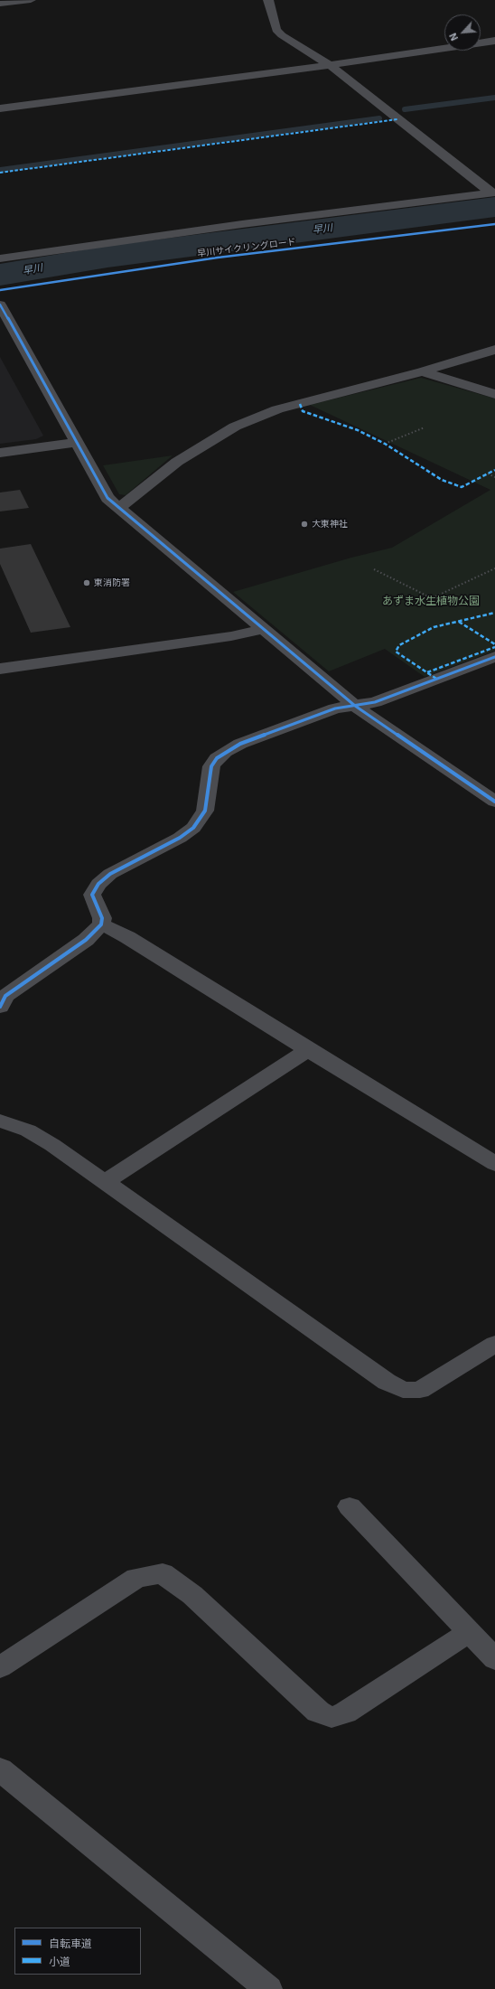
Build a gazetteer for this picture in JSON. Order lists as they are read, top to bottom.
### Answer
{
  "streets": {
    "cycle path": ["早川サイクリングロード"]
  },
  "water": ["早川"],
  "parks": ["あずま水生植物公園"],
  "places": ["大東神社", "東消防署"],
  "legend": ["自転車道", "小道"],
  "north": "bottom left"
}
